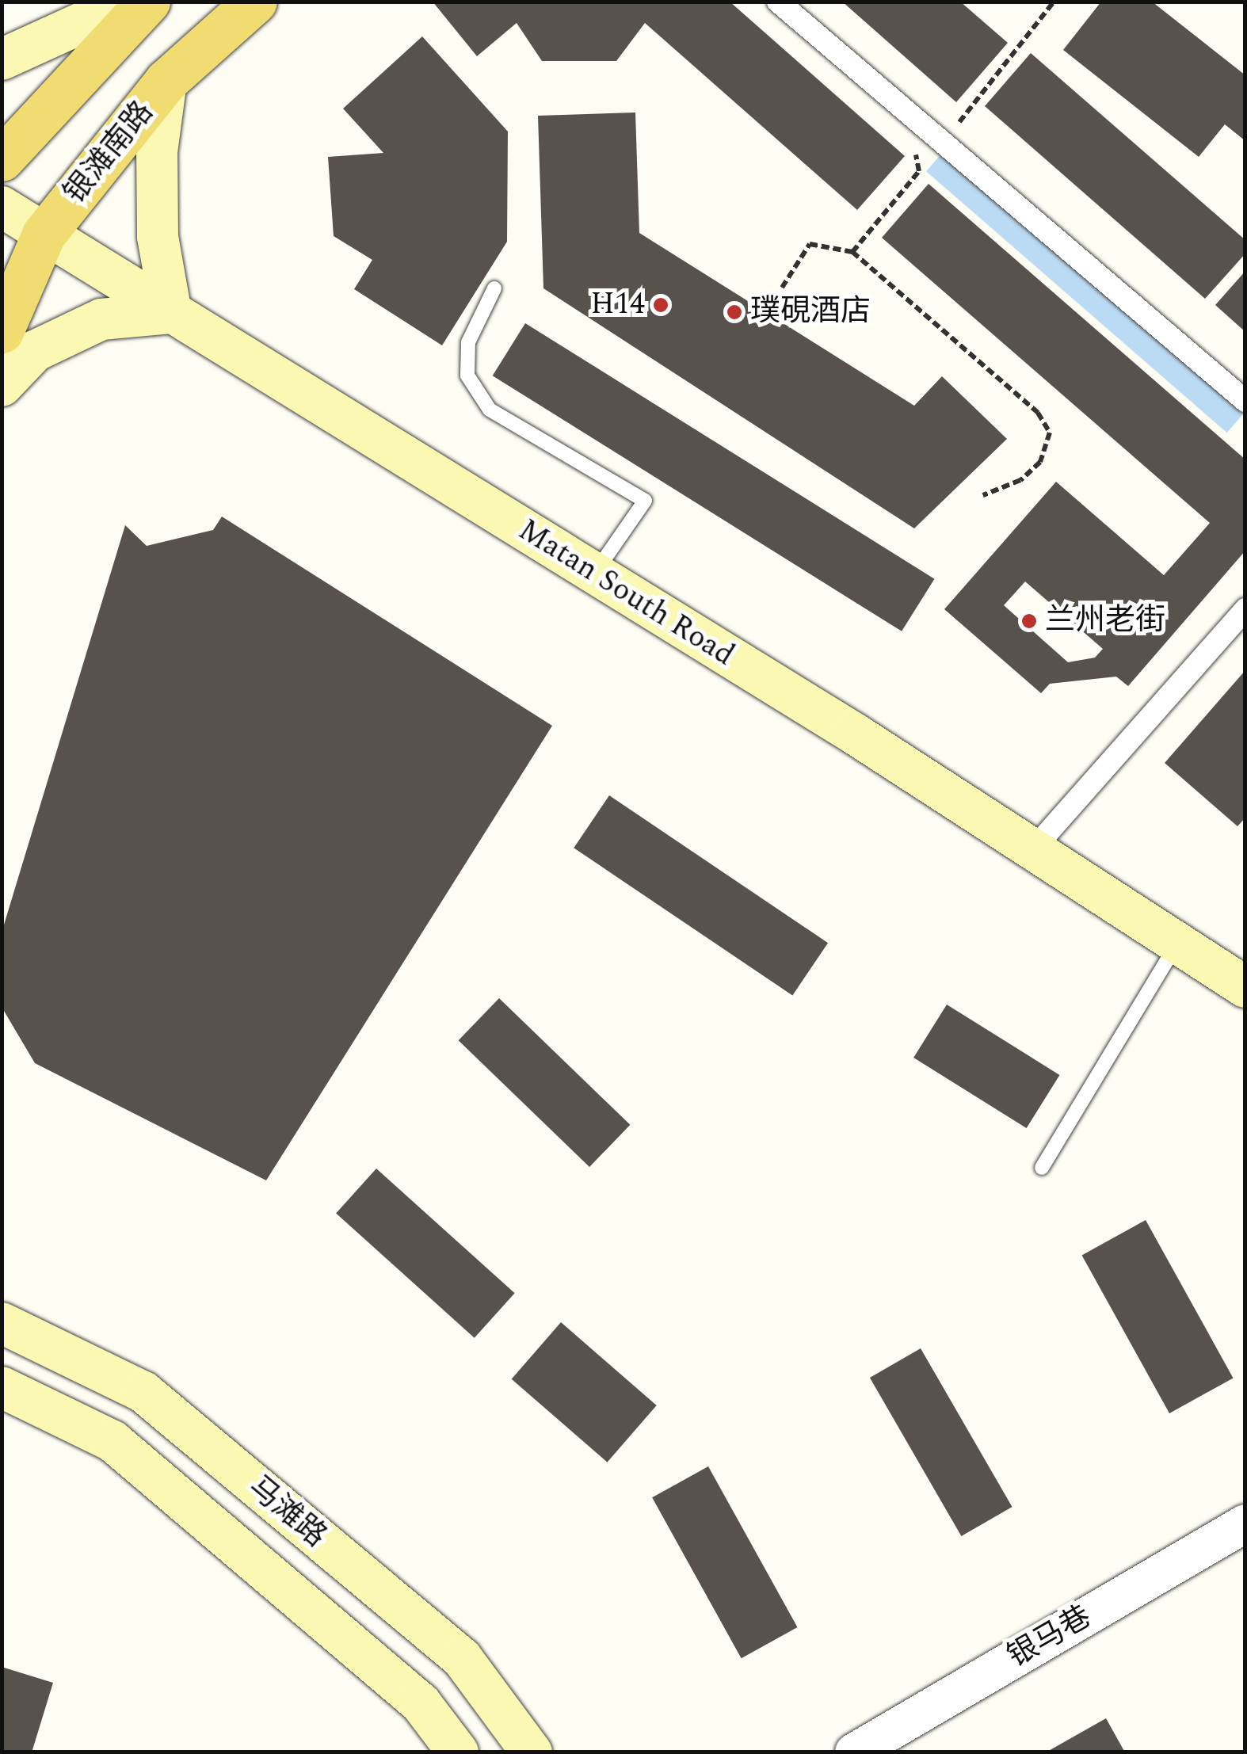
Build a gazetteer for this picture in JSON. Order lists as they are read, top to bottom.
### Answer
{
  "streets": {
    "main road": ["银滩南路", "Matan South Road", "马滩路"],
    "street": ["银马巷"]
  },
  "crossings": [
    ["银滩南路", "Matan South Road"]
  ],
  "places": ["H14", "璞硯酒店", "兰州老街"]
}
